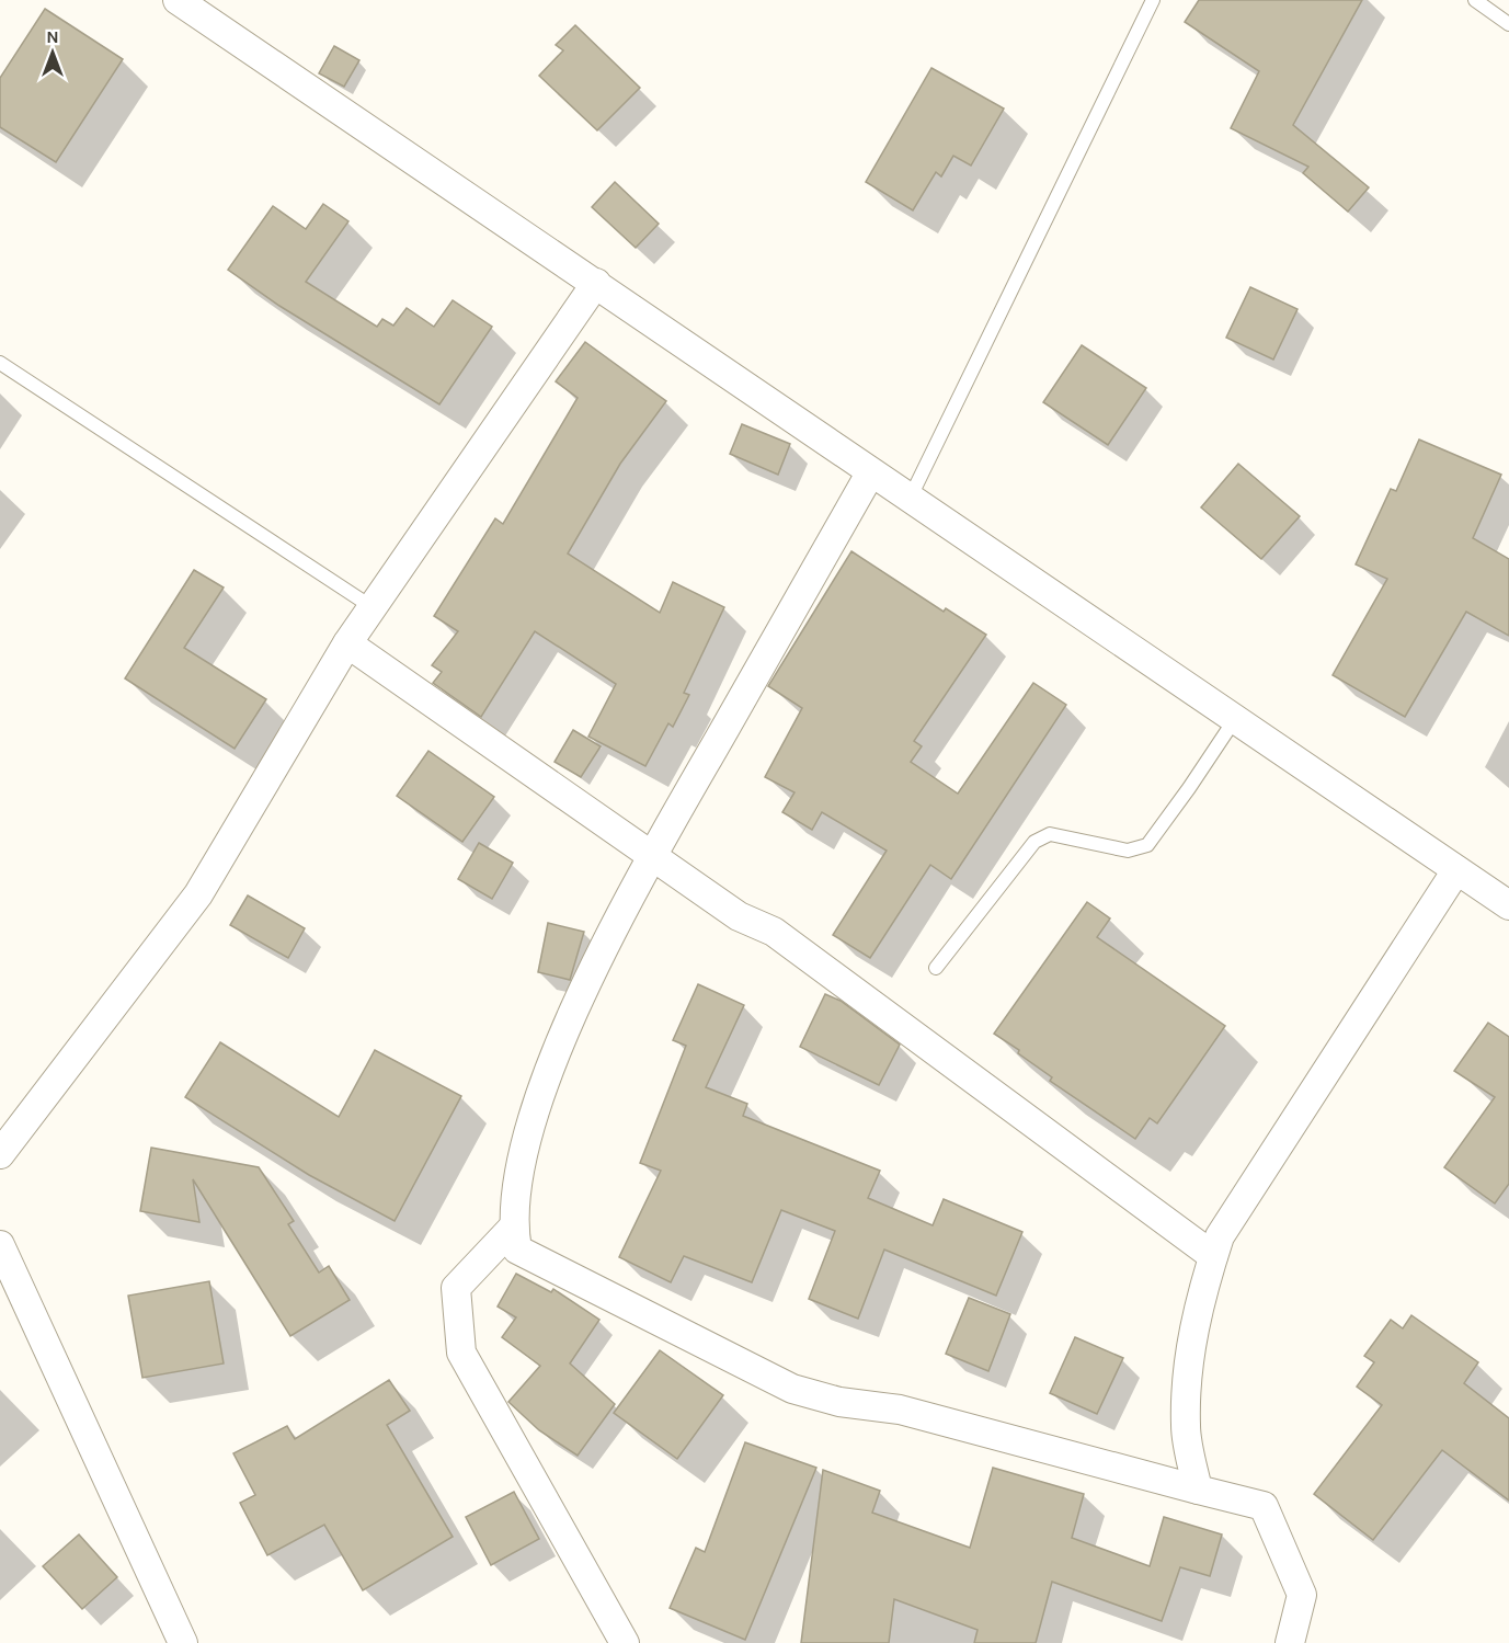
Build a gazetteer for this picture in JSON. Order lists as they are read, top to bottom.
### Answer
{
  "north": "top"
}
